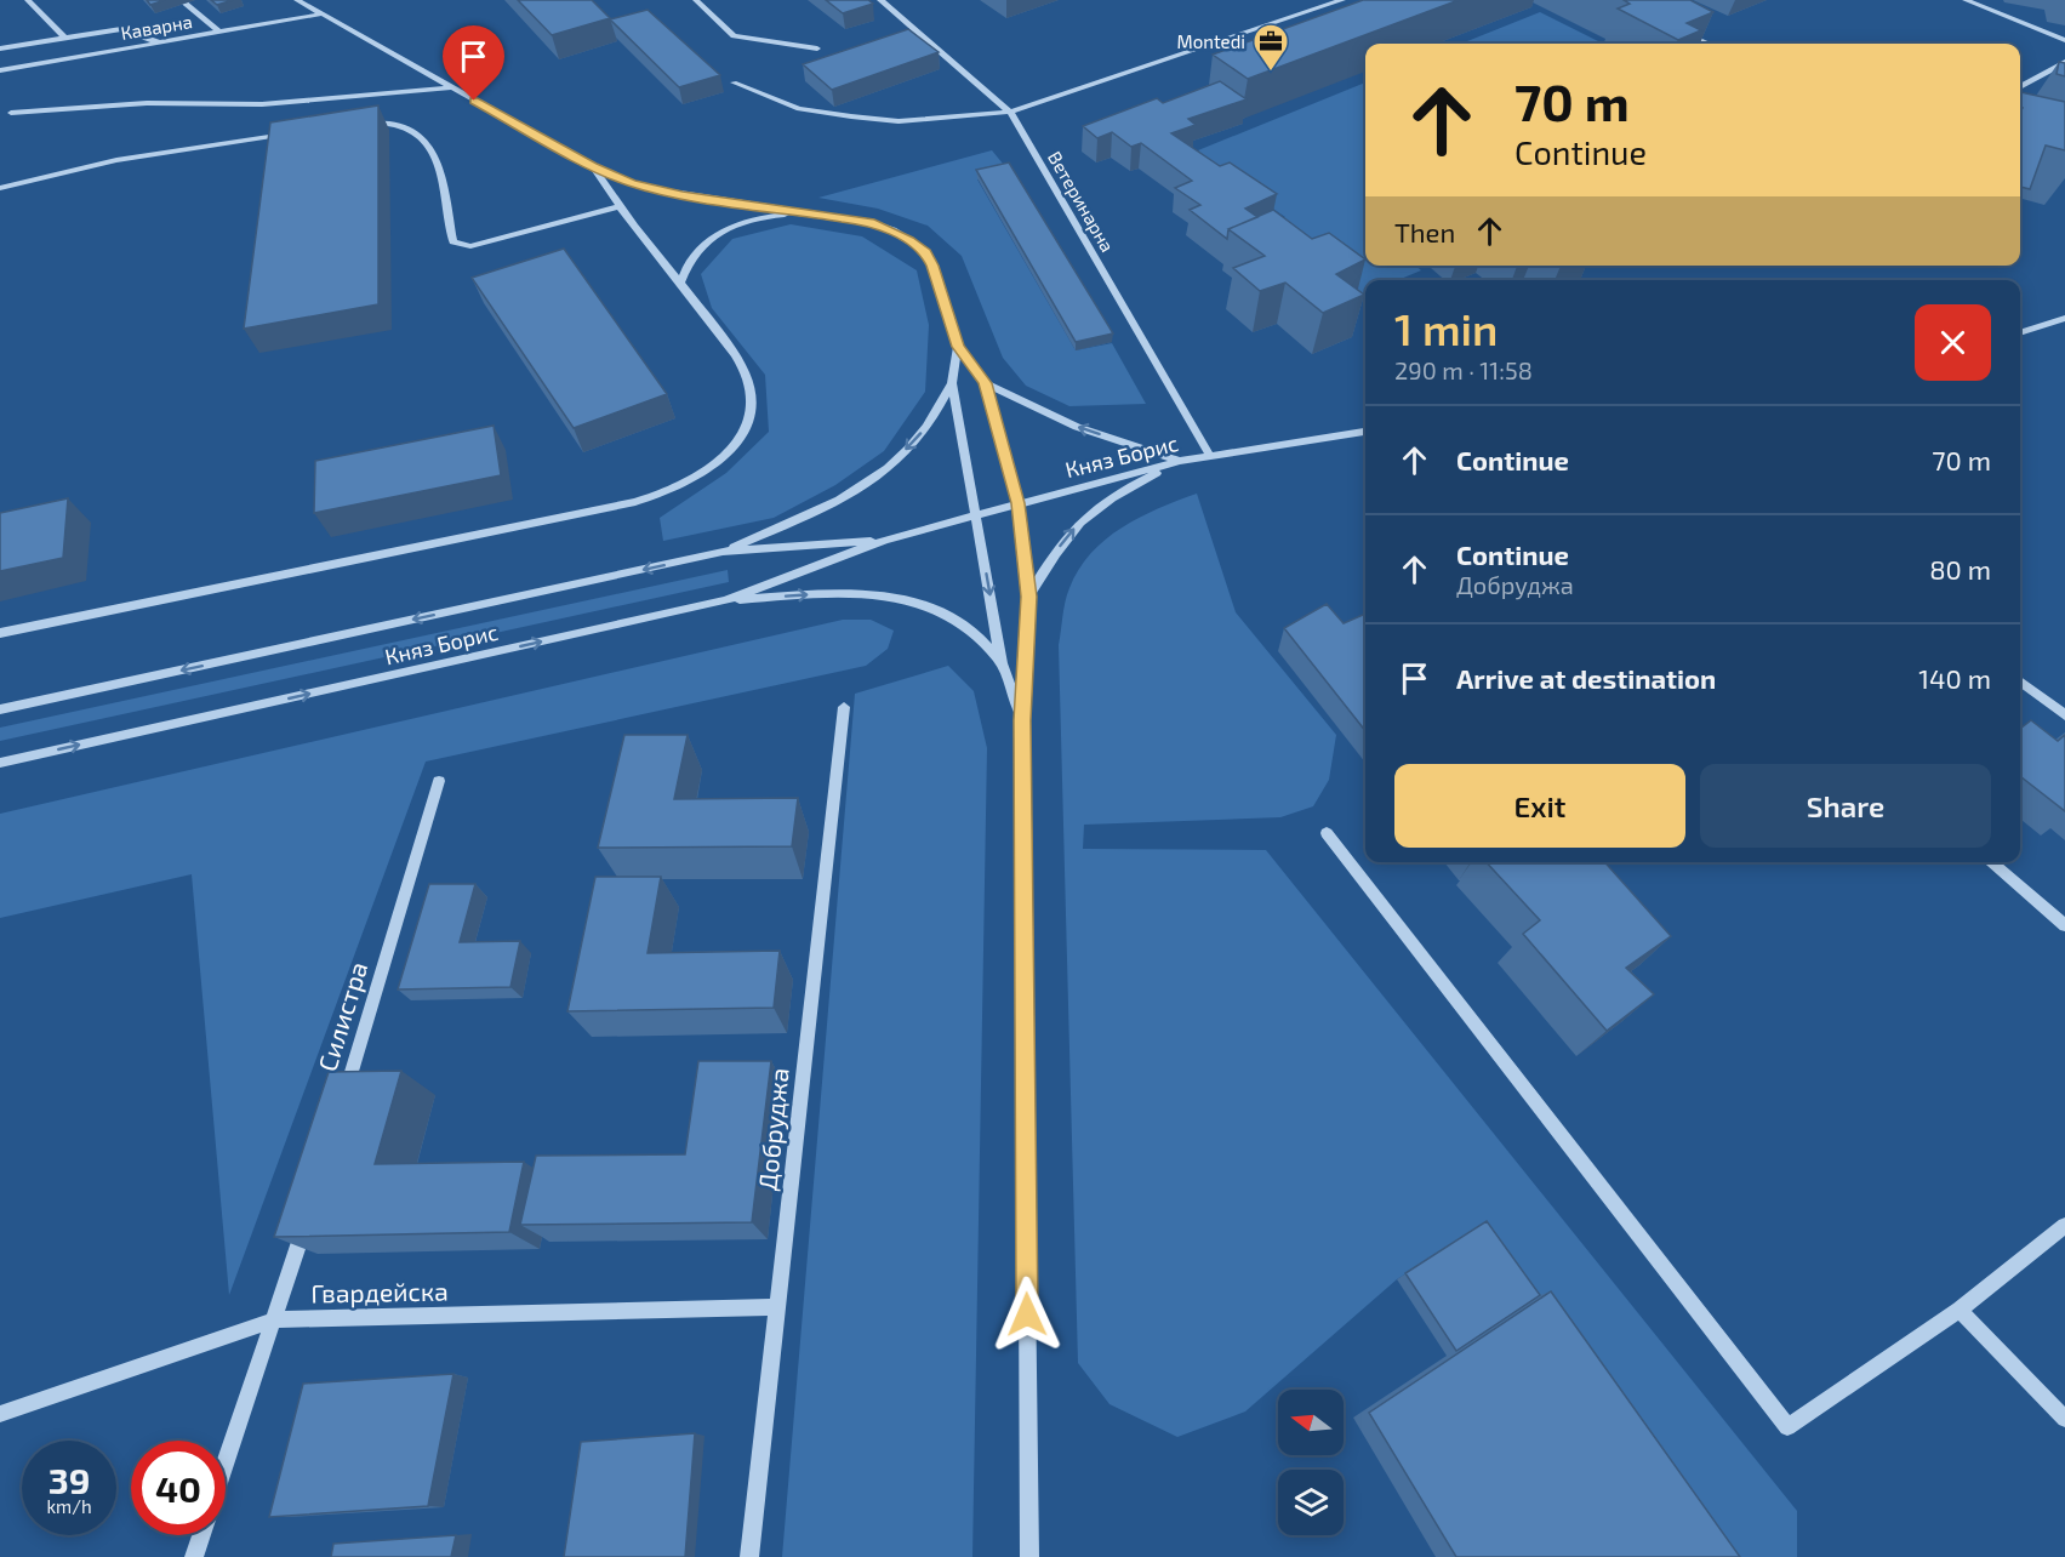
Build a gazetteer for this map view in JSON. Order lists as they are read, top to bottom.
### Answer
{
  "streets": {
    "street": [
      "Каварна",
      "Ветеринарна",
      "Княз Борис",
      "Силистра",
      "Добруджа",
      "Гвардейска"
    ]
  },
  "crossings": [
    ["Ветеринарна", "Княз Борис"],
    ["Добруджа", "Гвардейска"]
  ],
  "places": {
    "office": ["Montedi"]
  },
  "north": "left",
  "page": {
    "turn": ["70 m", "Continue"],
    "then": "Then",
    "heading": ["1 min", "290 m · 11:58"],
    "list": [
      {
        "name": "Continue",
        "value": "70 m"
      },
      {
        "name": "Continue",
        "note": "Добруджа",
        "value": "80 m"
      },
      {
        "name": "Arrive at destination",
        "value": "140 m"
      }
    ],
    "buttons": ["Exit", "Share"],
    "speed": "39 km/h",
    "limit": "40"
  }
}
